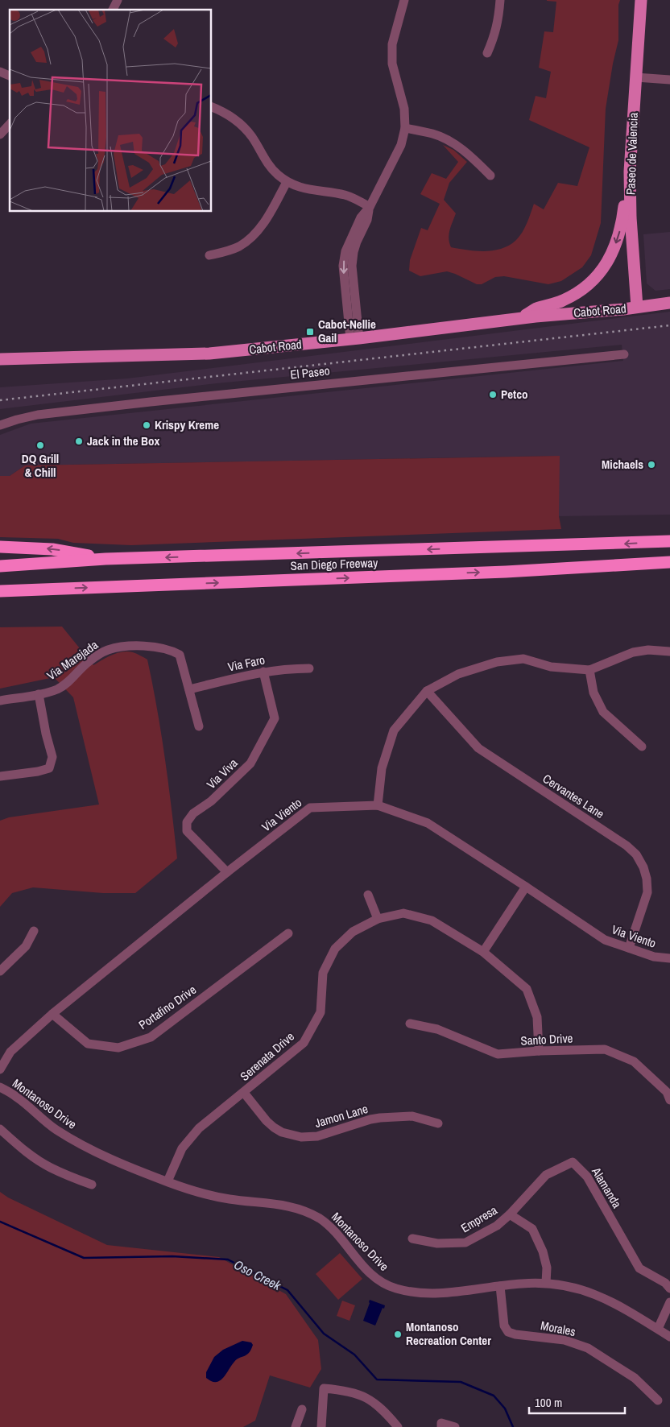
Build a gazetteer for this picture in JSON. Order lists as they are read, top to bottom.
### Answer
{
  "streets": {
    "highway": ["San Diego Freeway"],
    "main road": ["Paseo de Valencia", "Cabot Road"],
    "street": [
      "El Paseo",
      "Via Marejada",
      "Via Faro",
      "Via Viva",
      "Cervantes Lane",
      "Via Viento",
      "Portafino Drive",
      "Santo Drive",
      "Serenata Drive",
      "Montanoso Drive",
      "Jamon Lane",
      "Alamanda",
      "Empresa",
      "Morales"
    ]
  },
  "crossings": [
    ["Paseo de Valencia", "Cabot Road"],
    ["Via Marejada", "Via Faro"],
    ["Via Faro", "Via Viva"],
    ["Via Viva", "Via Viento"],
    ["Cervantes Lane", "Via Viento"],
    ["Via Viento", "Portafino Drive"],
    ["Santo Drive", "Serenata Drive"],
    ["Serenata Drive", "Montanoso Drive"],
    ["Serenata Drive", "Jamon Lane"],
    ["Montanoso Drive", "Morales"],
    ["Alamanda", "Empresa"]
  ],
  "water": ["Oso Creek"],
  "places": {
    "transit": ["Cabot-Nellie Gail"],
    "other": [
      "Petco",
      "Krispy Kreme",
      "Jack in the Box",
      "DQ Grill & Chill",
      "Michaels",
      "Montanoso Recreation Center"
    ]
  },
  "scale_bar": "100 m"
}
